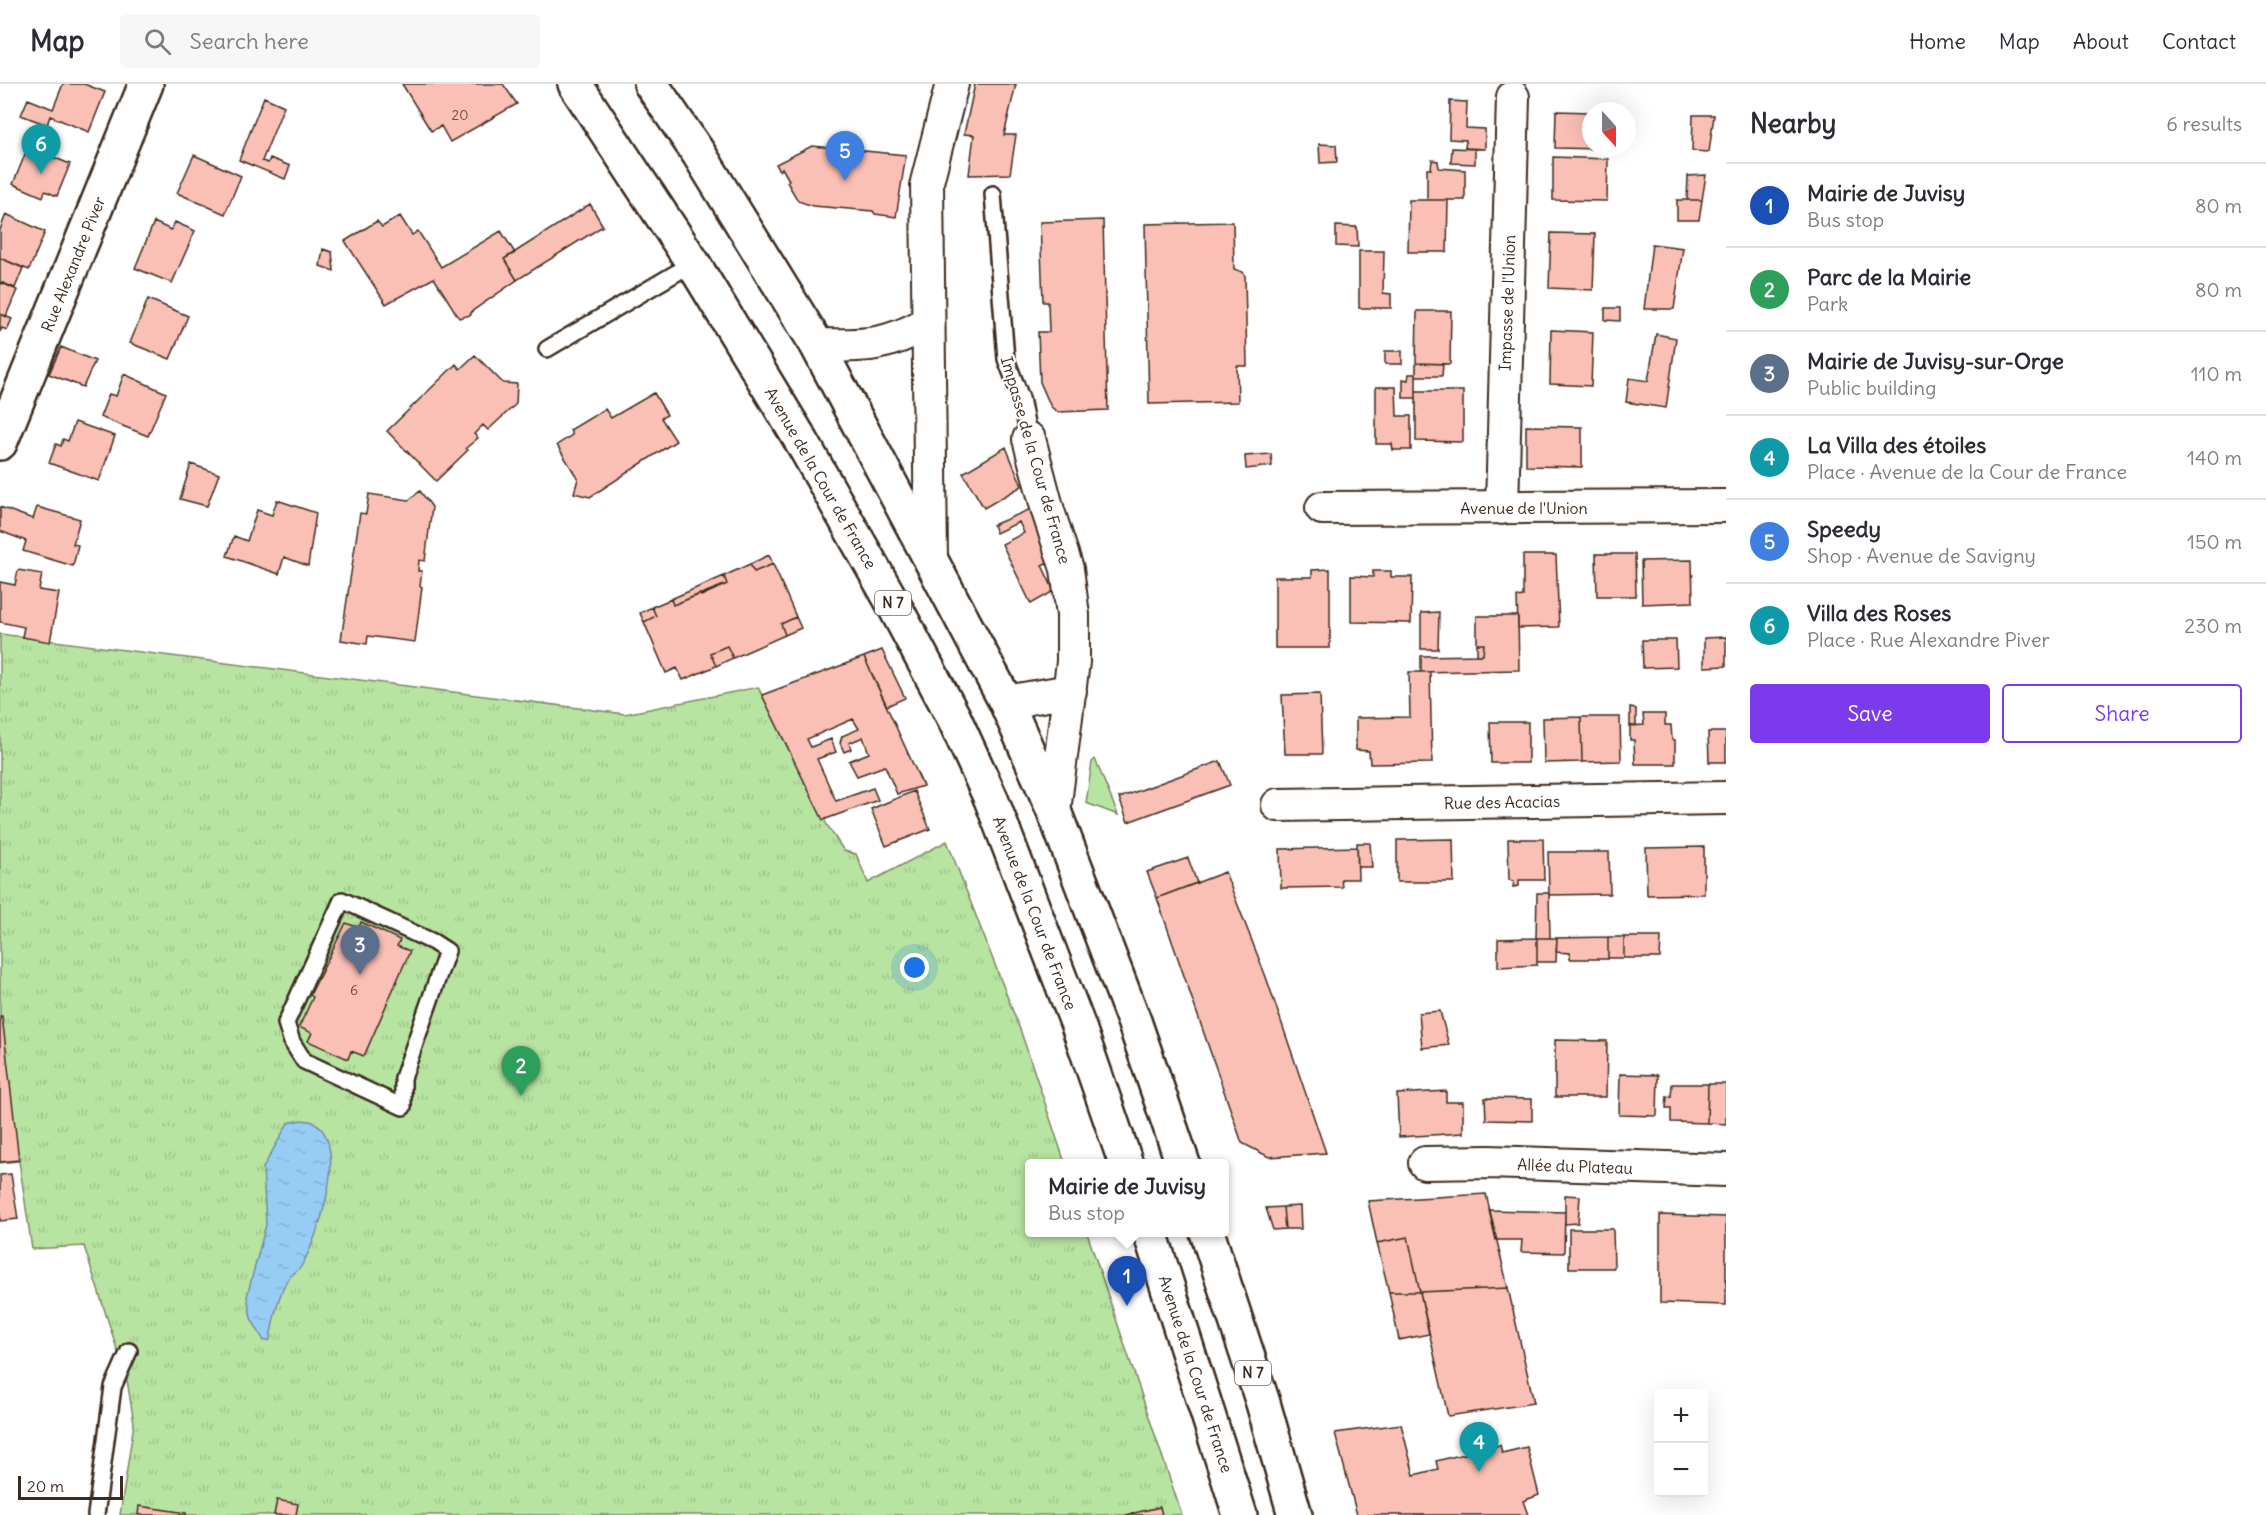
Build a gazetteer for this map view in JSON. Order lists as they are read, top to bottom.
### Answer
{
  "streets": {
    "main road": ["Rue Alexandre Piver", "Avenue de la Cour de France", "N 7"],
    "street": [
      "Impasse de l'Union",
      "Impasse de la Cour de France",
      "Avenue de l'Union",
      "Rue des Acacias",
      "Allée du Plateau"
    ]
  },
  "crossings": [
    ["Impasse de l'Union", "Avenue de l'Union"]
  ],
  "house_numbers": ["20", "6"],
  "scale_bar": "20 m",
  "north": "bottom",
  "page": {
    "header": "Map",
    "search": "Search here",
    "nav": [
      "Home",
      "Map",
      "About",
      "Contact"
    ],
    "heading": ["Nearby", "6 results"],
    "pins": [
      "6",
      "5",
      "3",
      "2",
      "1",
      "4"
    ],
    "list": [
      {
        "mark": "1",
        "name": "Mairie de Juvisy",
        "note": "Bus stop",
        "value": "80 m"
      },
      {
        "mark": "2",
        "name": "Parc de la Mairie",
        "note": "Park",
        "value": "80 m"
      },
      {
        "mark": "3",
        "name": "Mairie de Juvisy-sur-Orge",
        "note": "Public building",
        "value": "110 m"
      },
      {
        "mark": "4",
        "name": "La Villa des étoiles",
        "note": "Place · Avenue de la Cour de France",
        "value": "140 m"
      },
      {
        "mark": "5",
        "name": "Speedy",
        "note": "Shop · Avenue de Savigny",
        "value": "150 m"
      },
      {
        "mark": "6",
        "name": "Villa des Roses",
        "note": "Place · Rue Alexandre Piver",
        "value": "230 m"
      }
    ],
    "buttons": ["Save", "Share"],
    "popup": ["Mairie de Juvisy", "Bus stop"],
    "map_buttons": ["+", "−"],
    "scale": "20 m"
  }
}
